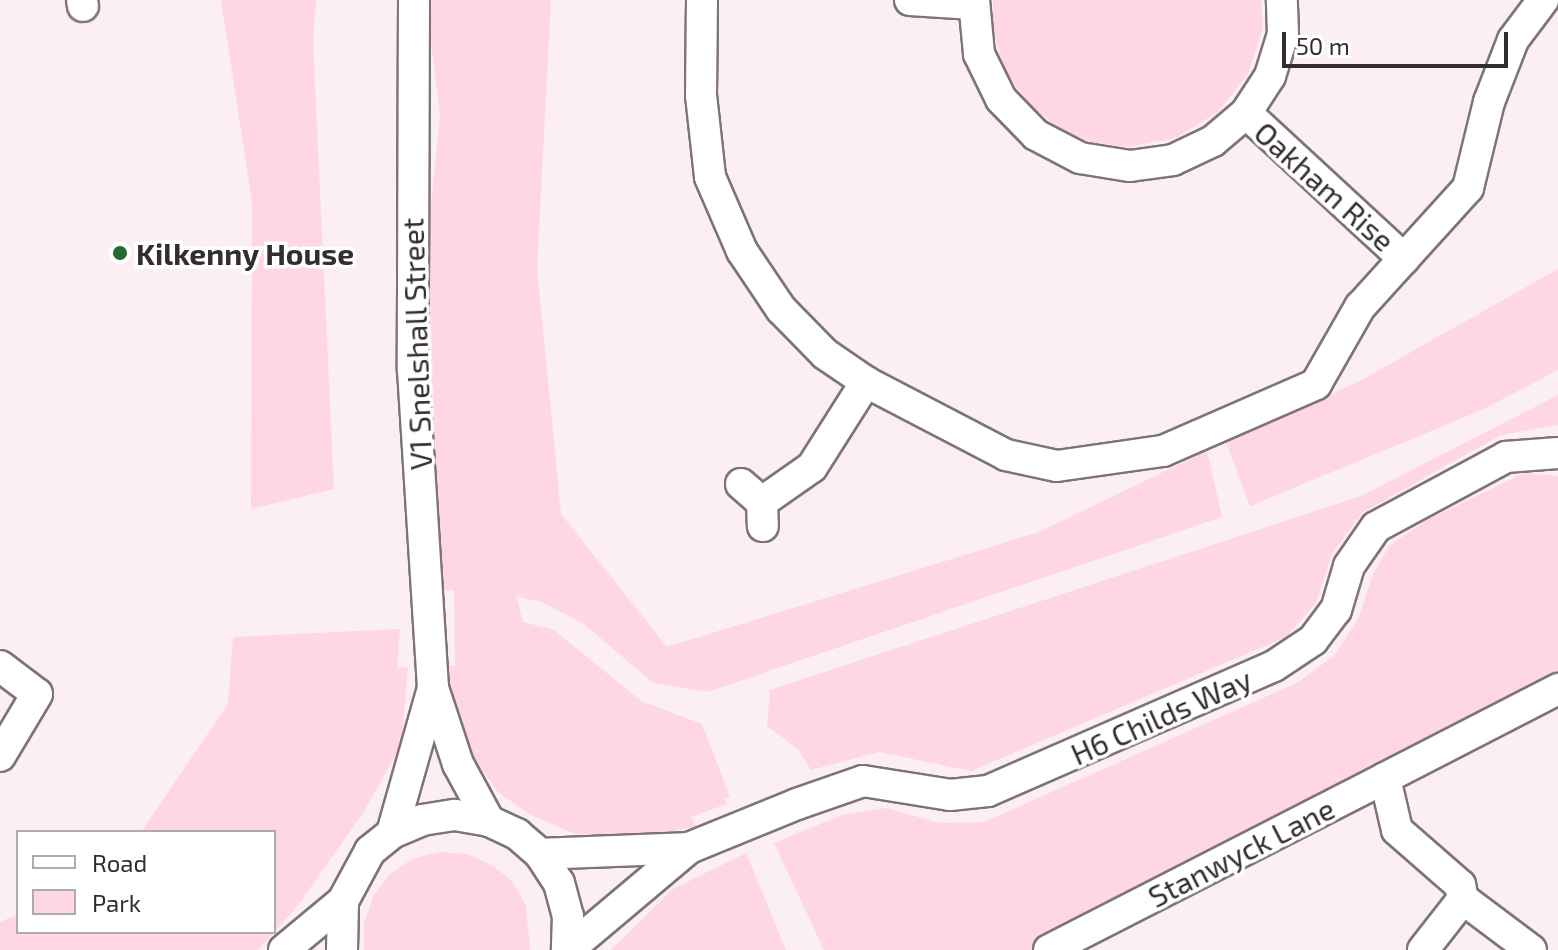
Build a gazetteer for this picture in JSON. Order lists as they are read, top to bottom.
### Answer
{
  "streets": {
    "street": [
      "Oakham Rise",
      "V1 Snelshall Street",
      "H6 Childs Way",
      "Stanwyck Lane"
    ]
  },
  "places": ["Kilkenny House"],
  "legend": ["Road", "Park"],
  "scale_bar": "50 m"
}
